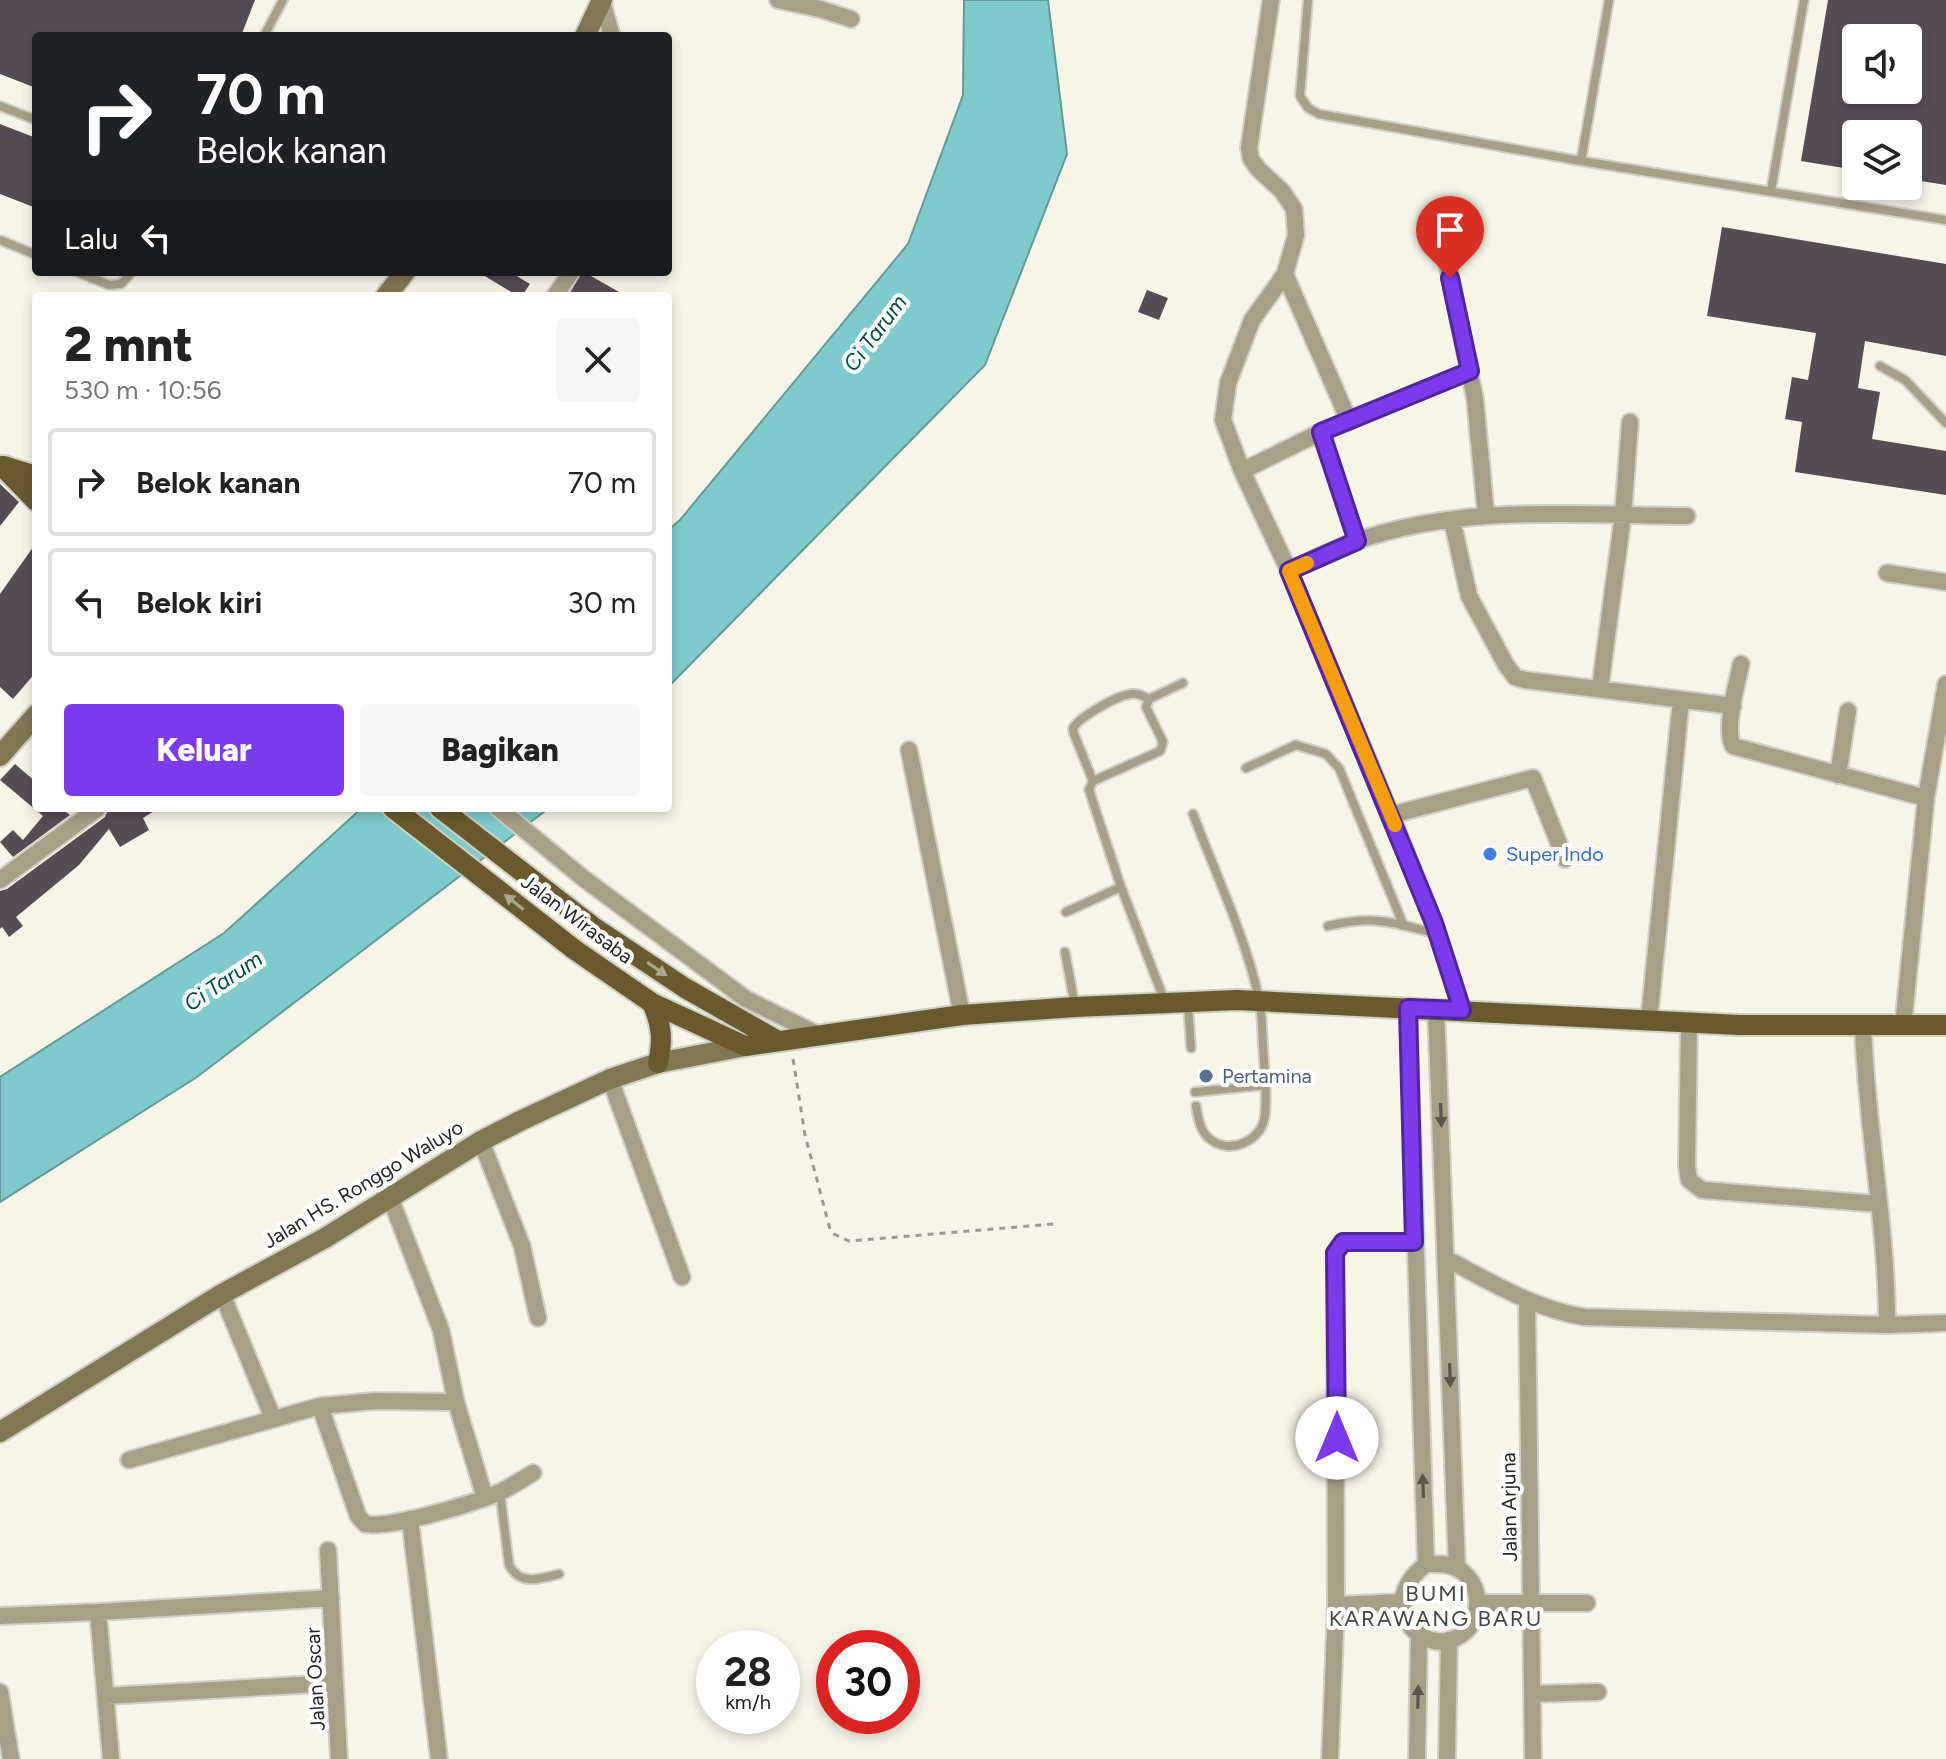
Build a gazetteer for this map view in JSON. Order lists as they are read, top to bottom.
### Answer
{
  "streets": {
    "main road": ["Jalan Wirasaba", "Jalan HS. Ronggo Waluyo"],
    "street": ["Jalan Arjuna", "Jalan Oscar"]
  },
  "crossings": [
    ["Jalan Wirasaba", "Jalan HS. Ronggo Waluyo"]
  ],
  "districts": ["BUMI KARAWANG BARU"],
  "water": ["Ci Tarum"],
  "places": ["Super Indo", "Pertamina"],
  "page": {
    "turn": ["70 m", "Belok kanan"],
    "then": "Lalu",
    "heading": ["2 mnt", "530 m · 10:56"],
    "list": [
      {
        "name": "Belok kanan",
        "value": "70 m"
      },
      {
        "name": "Belok kiri",
        "value": "30 m"
      }
    ],
    "buttons": ["Keluar", "Bagikan"],
    "speed": "28 km/h",
    "limit": "30"
  }
}
